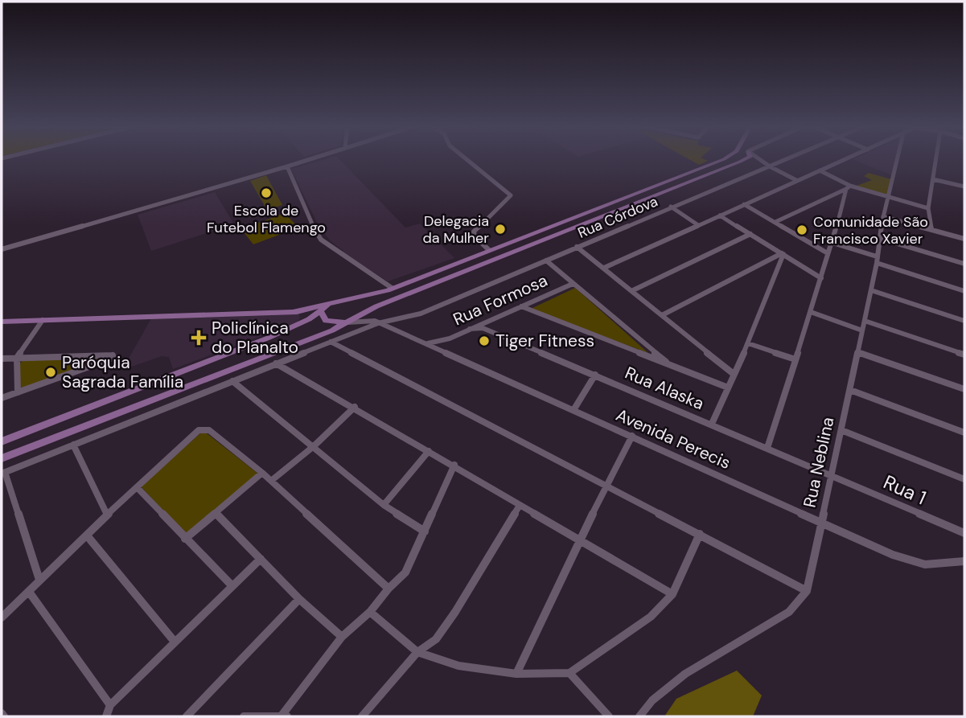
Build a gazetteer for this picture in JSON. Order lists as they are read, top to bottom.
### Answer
{
  "streets": {
    "street": [
      "Rua Córdova",
      "Rua Formosa",
      "Rua Alaska",
      "Avenida Perecis",
      "Rua Neblina",
      "Rua 1"
    ]
  },
  "crossings": [
    ["Rua Córdova", "Avenida Perecis"],
    ["Rua Formosa", "Rua Alaska"],
    ["Rua Formosa", "Avenida Perecis"],
    ["Rua Alaska", "Rua Neblina"],
    ["Rua Alaska", "Rua 1"],
    ["Avenida Perecis", "Rua Neblina"],
    ["Rua Neblina", "Rua 1"]
  ],
  "places": {
    "other": [
      "Escola de Futebol Flamengo",
      "Delegacia da Mulher",
      "Comunidade São Francisco Xavier",
      "Tiger Fitness",
      "Paróquia Sagrada Família"
    ],
    "health": ["Policlínica do Planalto"]
  }
}
